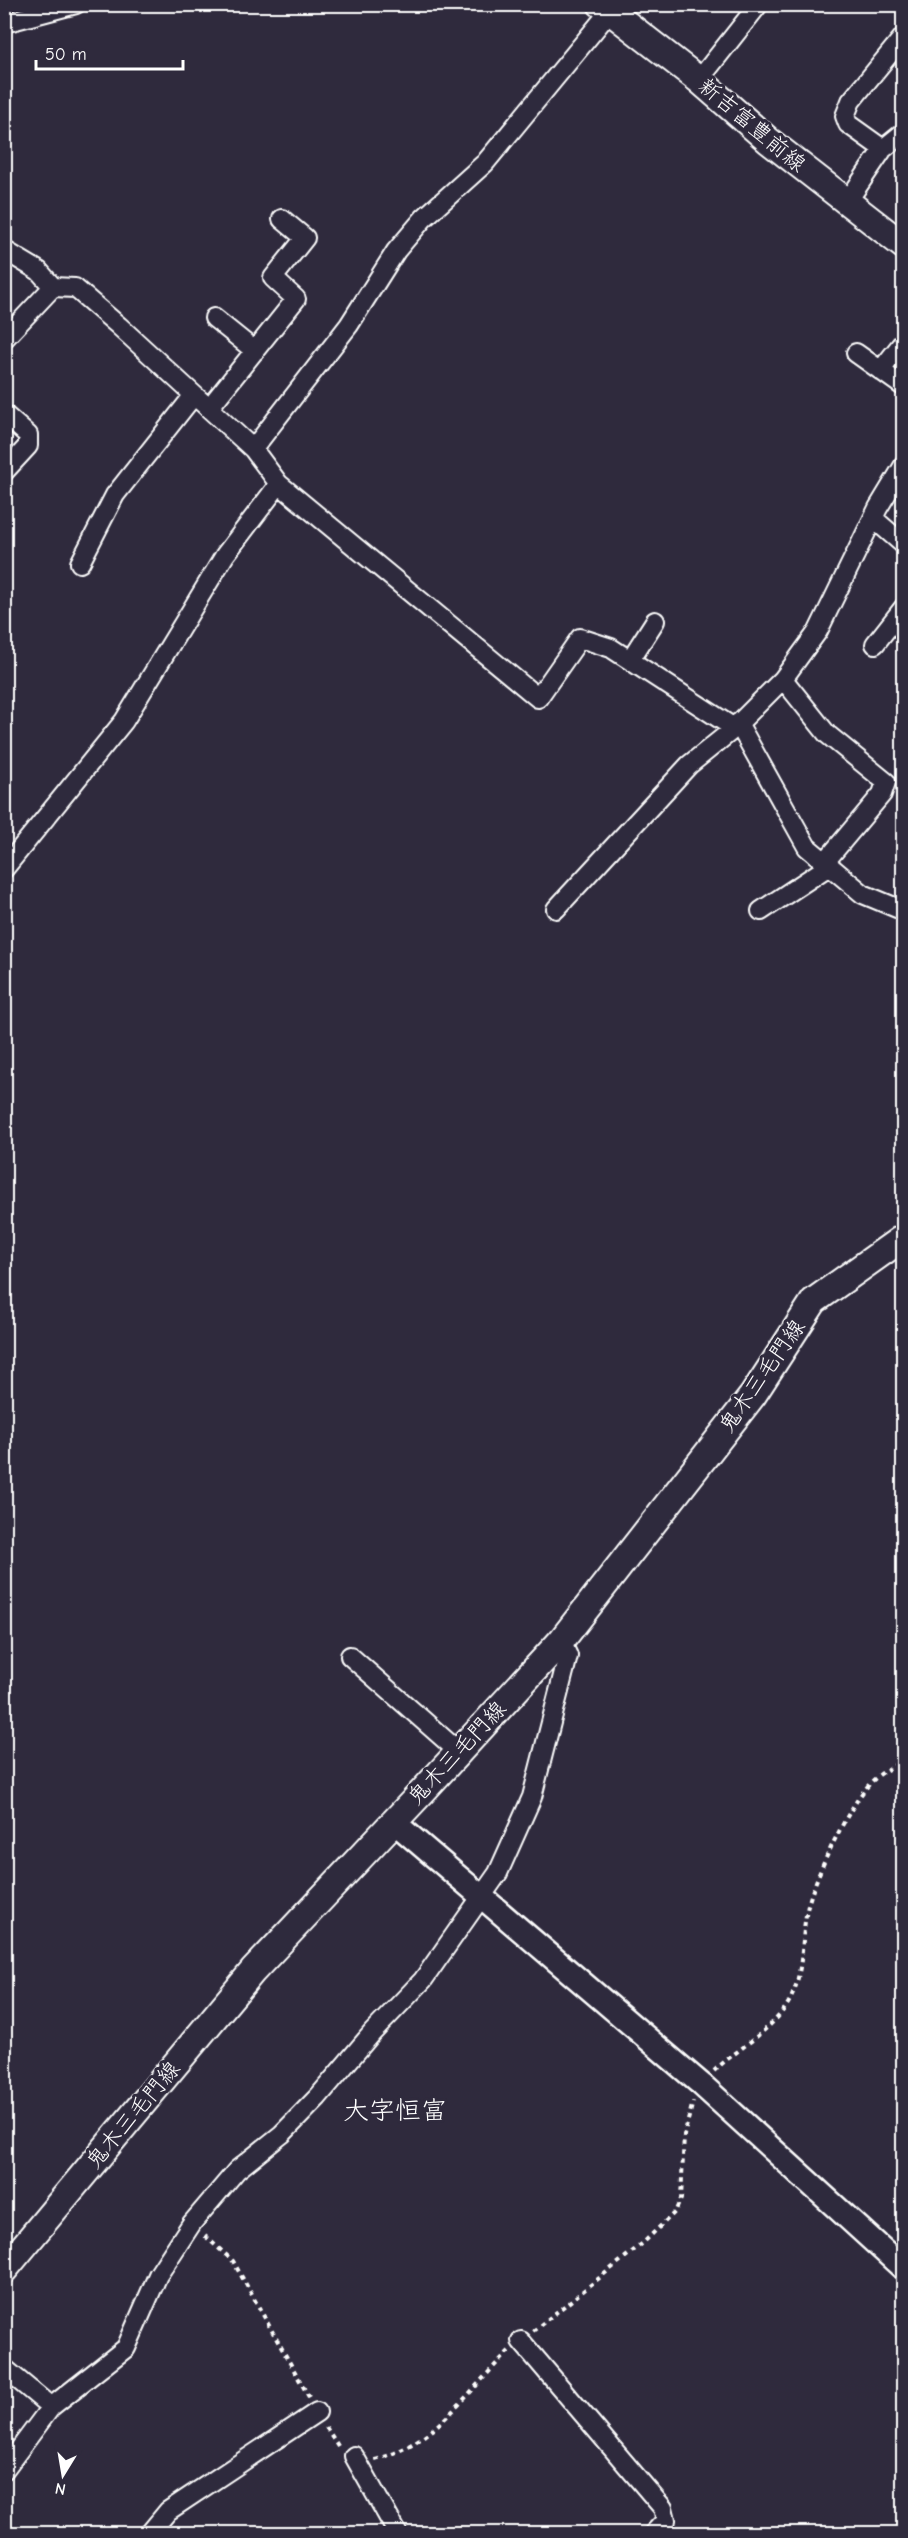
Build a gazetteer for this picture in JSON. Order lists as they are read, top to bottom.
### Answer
{
  "streets": {
    "main road": ["新吉富豊前線", "鬼木三毛門線"]
  },
  "districts": ["大字恒富"],
  "scale_bar": "50 m",
  "north": "bottom"
}
